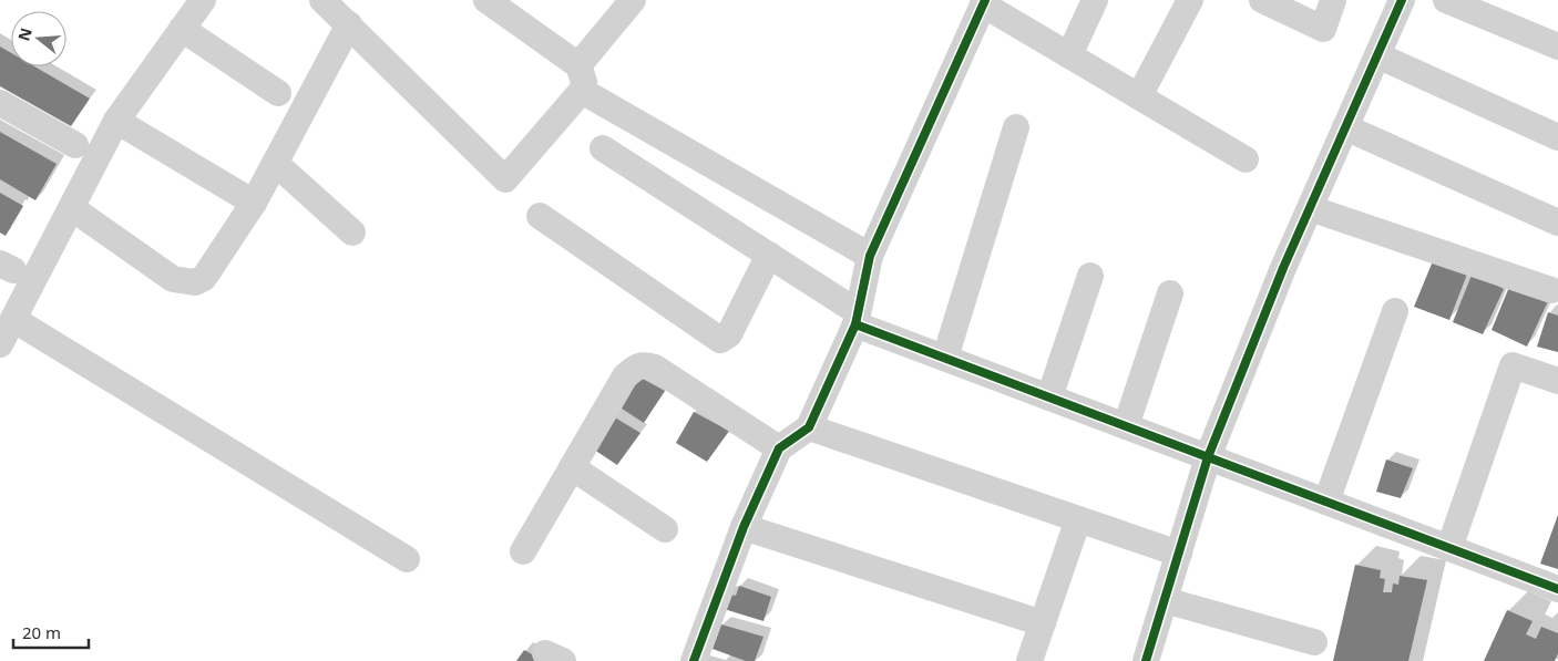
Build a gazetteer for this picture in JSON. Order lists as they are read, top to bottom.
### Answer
{
  "scale_bar": "20 m",
  "north": "left"
}
